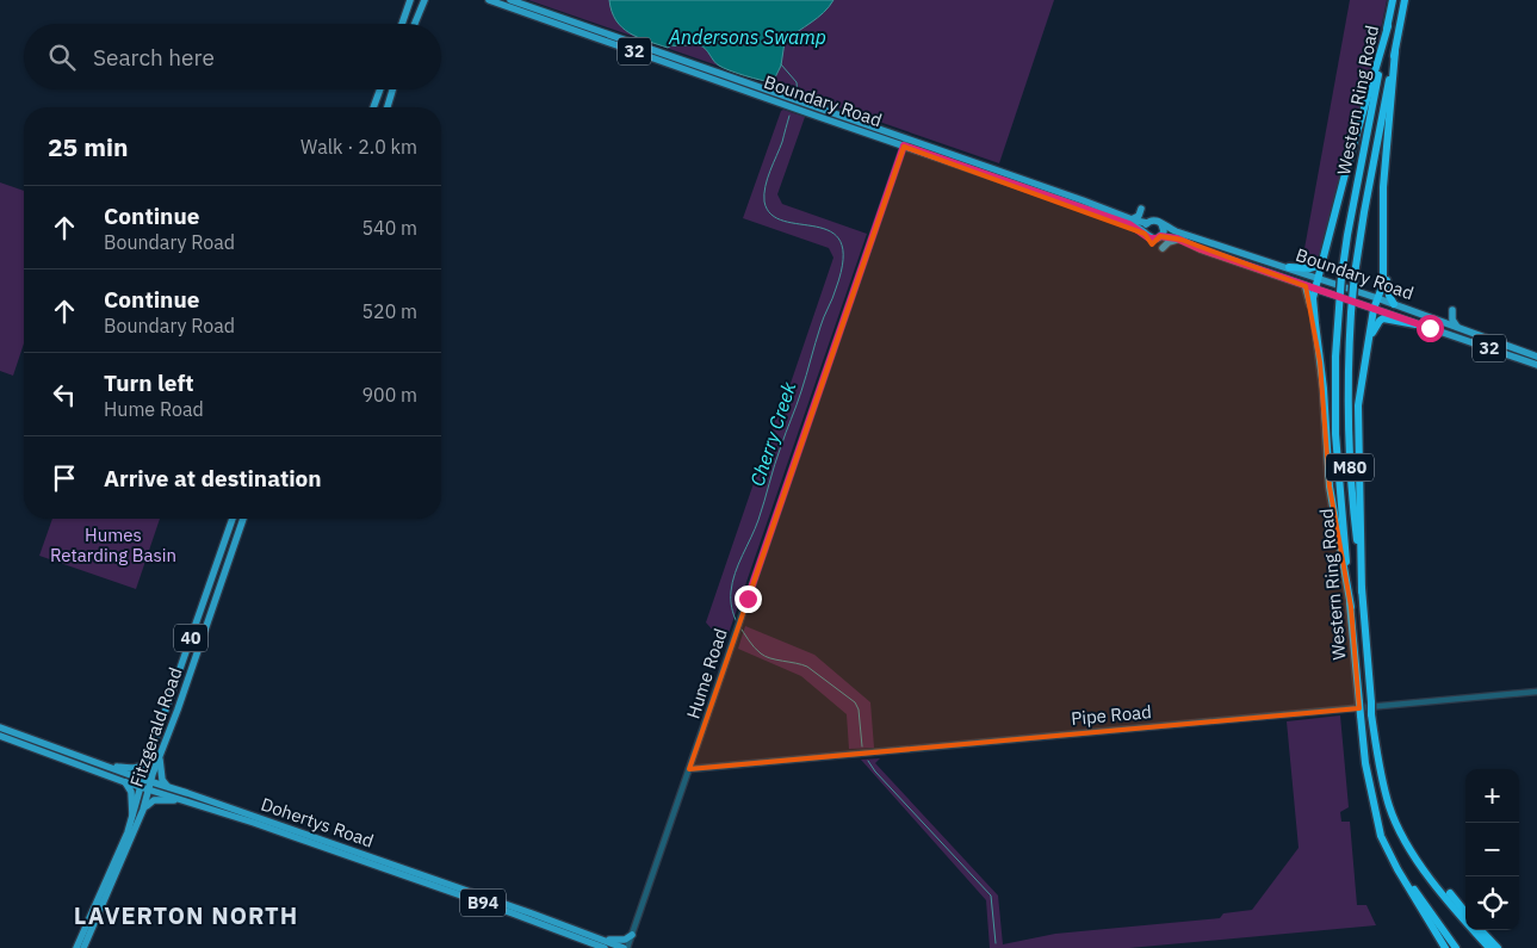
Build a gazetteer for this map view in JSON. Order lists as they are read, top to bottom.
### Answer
{
  "streets": {
    "highway": ["Western Ring Road", "M80"],
    "main road": [
      "32",
      "Boundary Road",
      "40",
      "Fitzgerald Road",
      "Dohertys Road",
      "B94"
    ],
    "street": ["Hume Road", "Pipe Road"]
  },
  "crossings": [
    ["32", "Boundary Road"],
    ["Boundary Road", "Hume Road"],
    ["Hume Road", "Pipe Road"],
    ["Hume Road", "Dohertys Road"],
    ["Fitzgerald Road", "Dohertys Road"]
  ],
  "districts": ["LAVERTON NORTH"],
  "water": ["Andersons Swamp", "Cherry Creek"],
  "parks": ["Humes Retarding Basin"],
  "page": {
    "search": "Search here",
    "heading": ["25 min", "Walk · 2.0 km"],
    "list": [
      ["Continue", "Boundary Road", "540 m"],
      ["Continue", "Boundary Road", "520 m"],
      ["Turn left", "Hume Road", "900 m"],
      "Arrive at destination"
    ],
    "map_buttons": ["+", "−"]
  }
}
